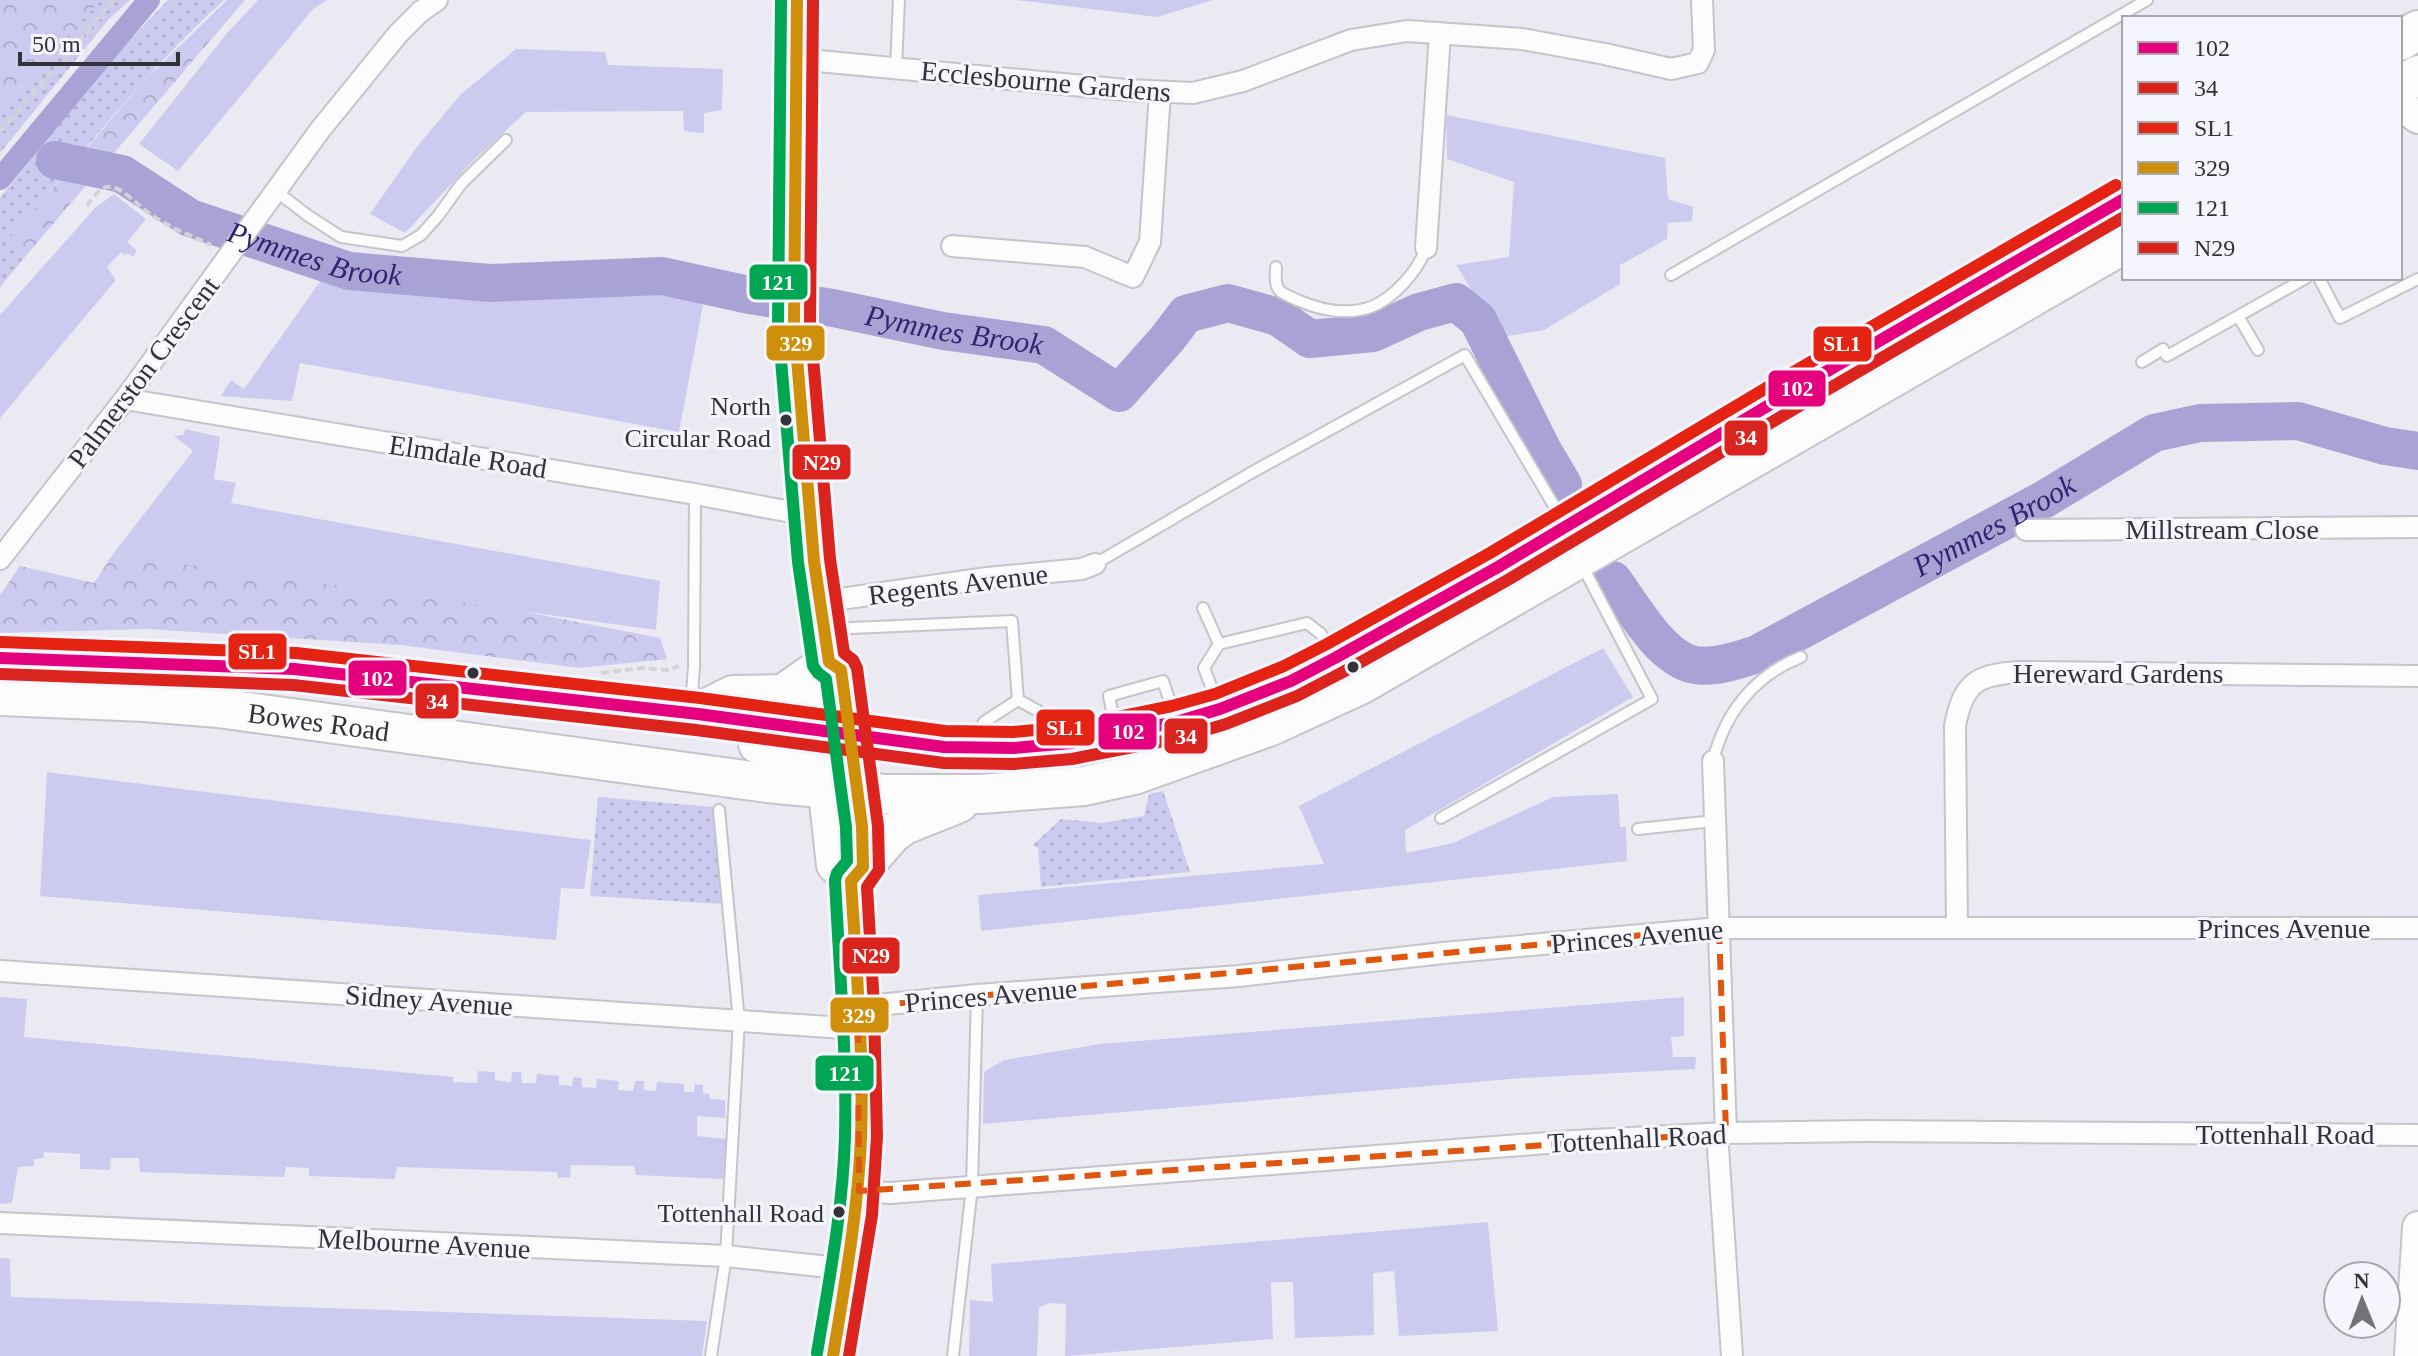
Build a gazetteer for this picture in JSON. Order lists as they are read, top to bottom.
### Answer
{
  "streets": {
    "highway": ["Bowes Road"],
    "street": [
      "Ecclesbourne Gardens",
      "Palmerston Crescent",
      "Elmdale Road",
      "Millstream Close",
      "Regents Avenue",
      "Hereward Gardens",
      "Princes Avenue",
      "Sidney Avenue",
      "Tottenhall Road",
      "Melbourne Avenue"
    ]
  },
  "crossings": [
    ["Palmerston Crescent", "Elmdale Road"],
    ["Hereward Gardens", "Princes Avenue"],
    ["Princes Avenue", "Sidney Avenue"]
  ],
  "water": ["Pymmes Brook"],
  "places": ["North Circular Road", "Tottenhall Road"],
  "lines": [
    "transit line 329",
    "transit line 121",
    "transit line N29",
    "transit line SL1",
    "transit line 102",
    "transit line 34"
  ],
  "legend": [
    "102",
    "34",
    "SL1",
    "329",
    "121",
    "N29"
  ],
  "scale_bar": "50 m",
  "north": "top"
}
